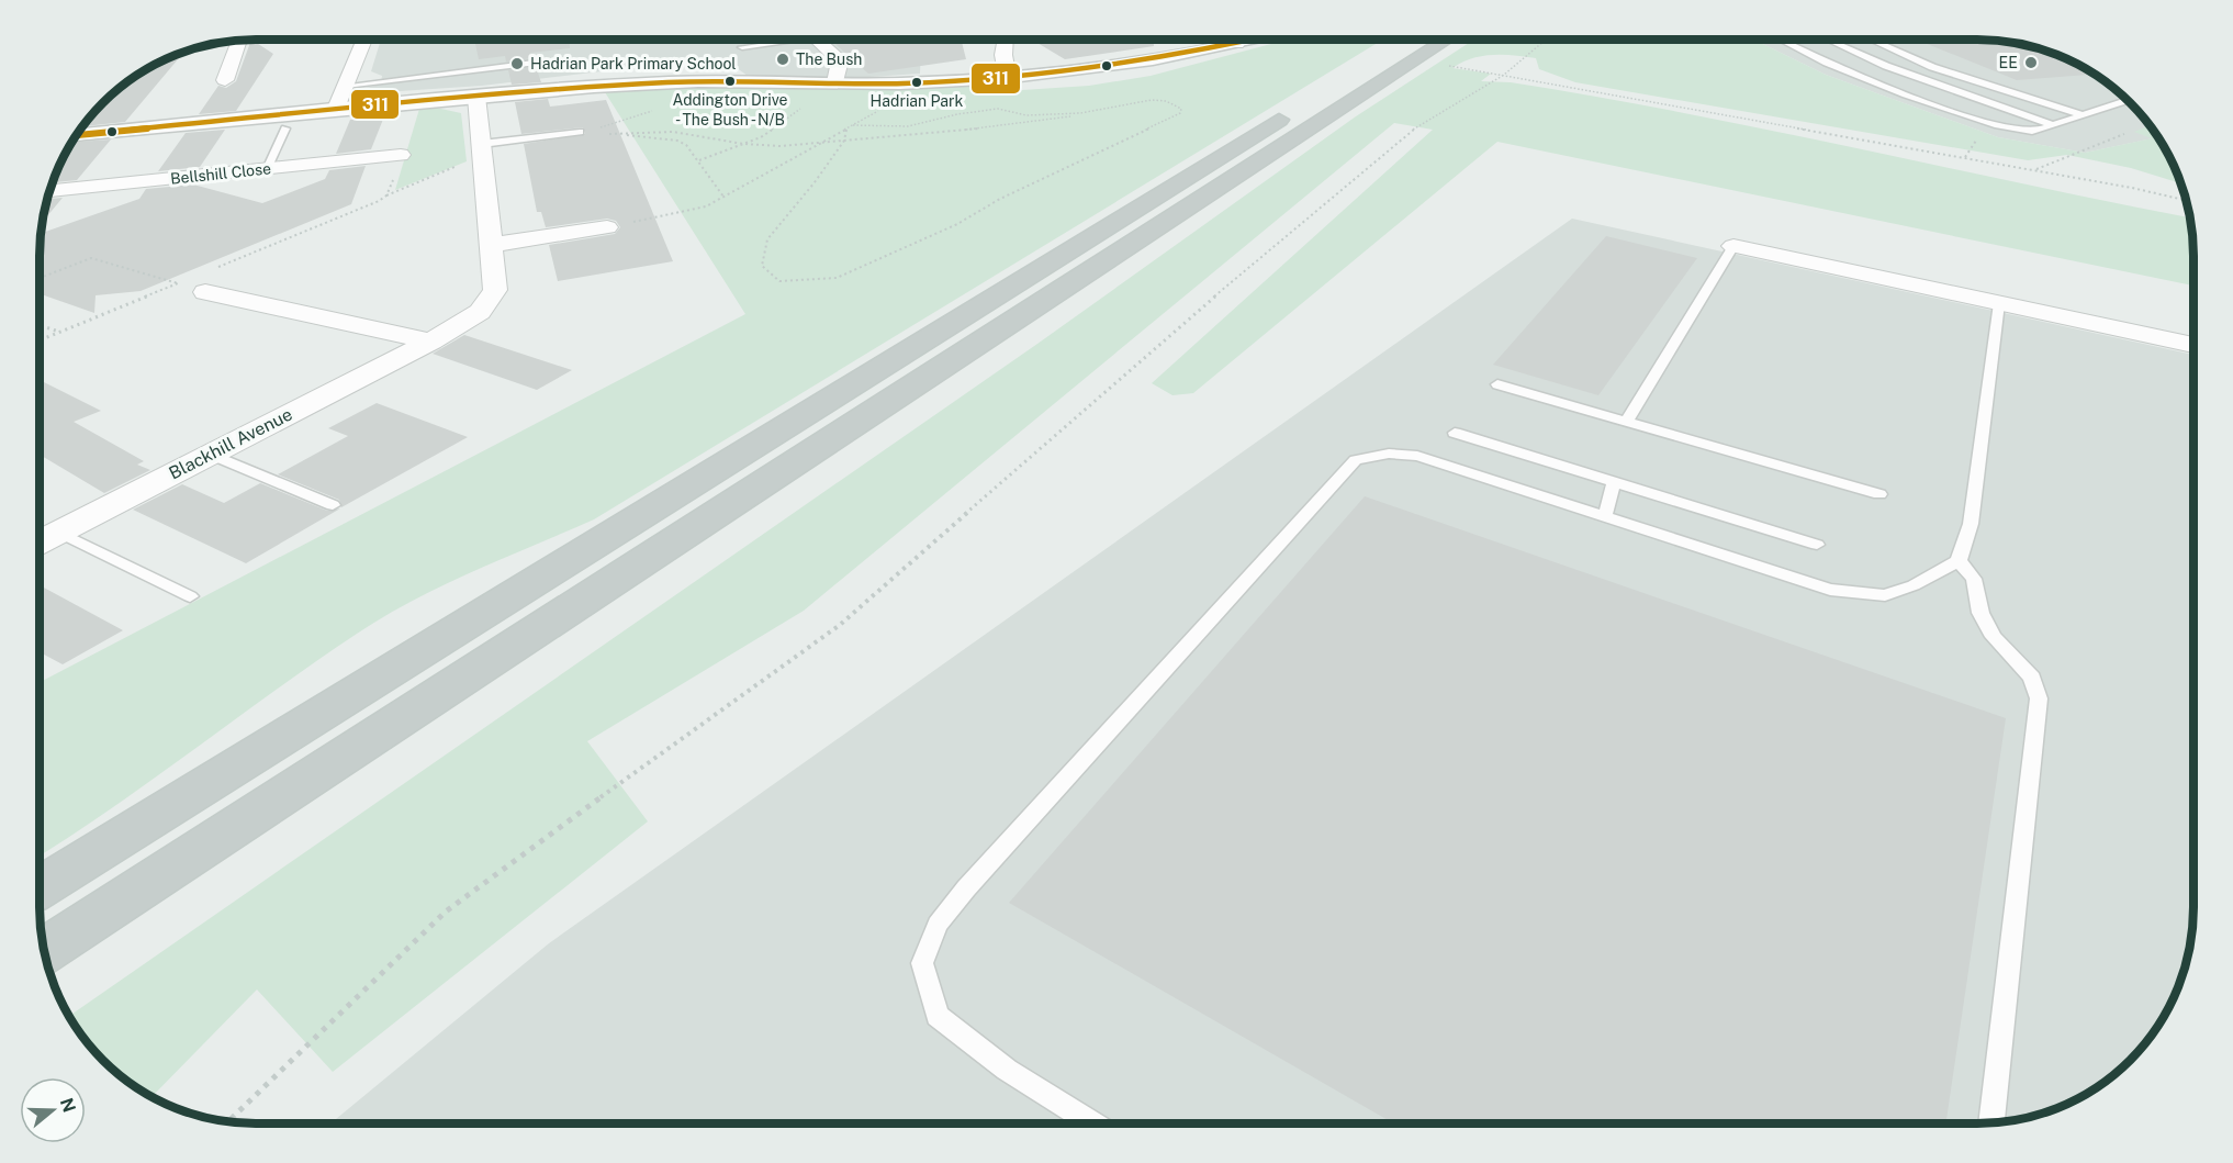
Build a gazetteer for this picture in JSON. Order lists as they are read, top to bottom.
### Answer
{
  "streets": {
    "street": ["Bellshill Close", "Blackhill Avenue"]
  },
  "places": [
    "The Bush",
    "EE",
    "Hadrian Park Primary School",
    "Addington Drive - The Bush - N/B",
    "Hadrian Park"
  ],
  "lines": ["transit line 311"],
  "north": "right"
}
